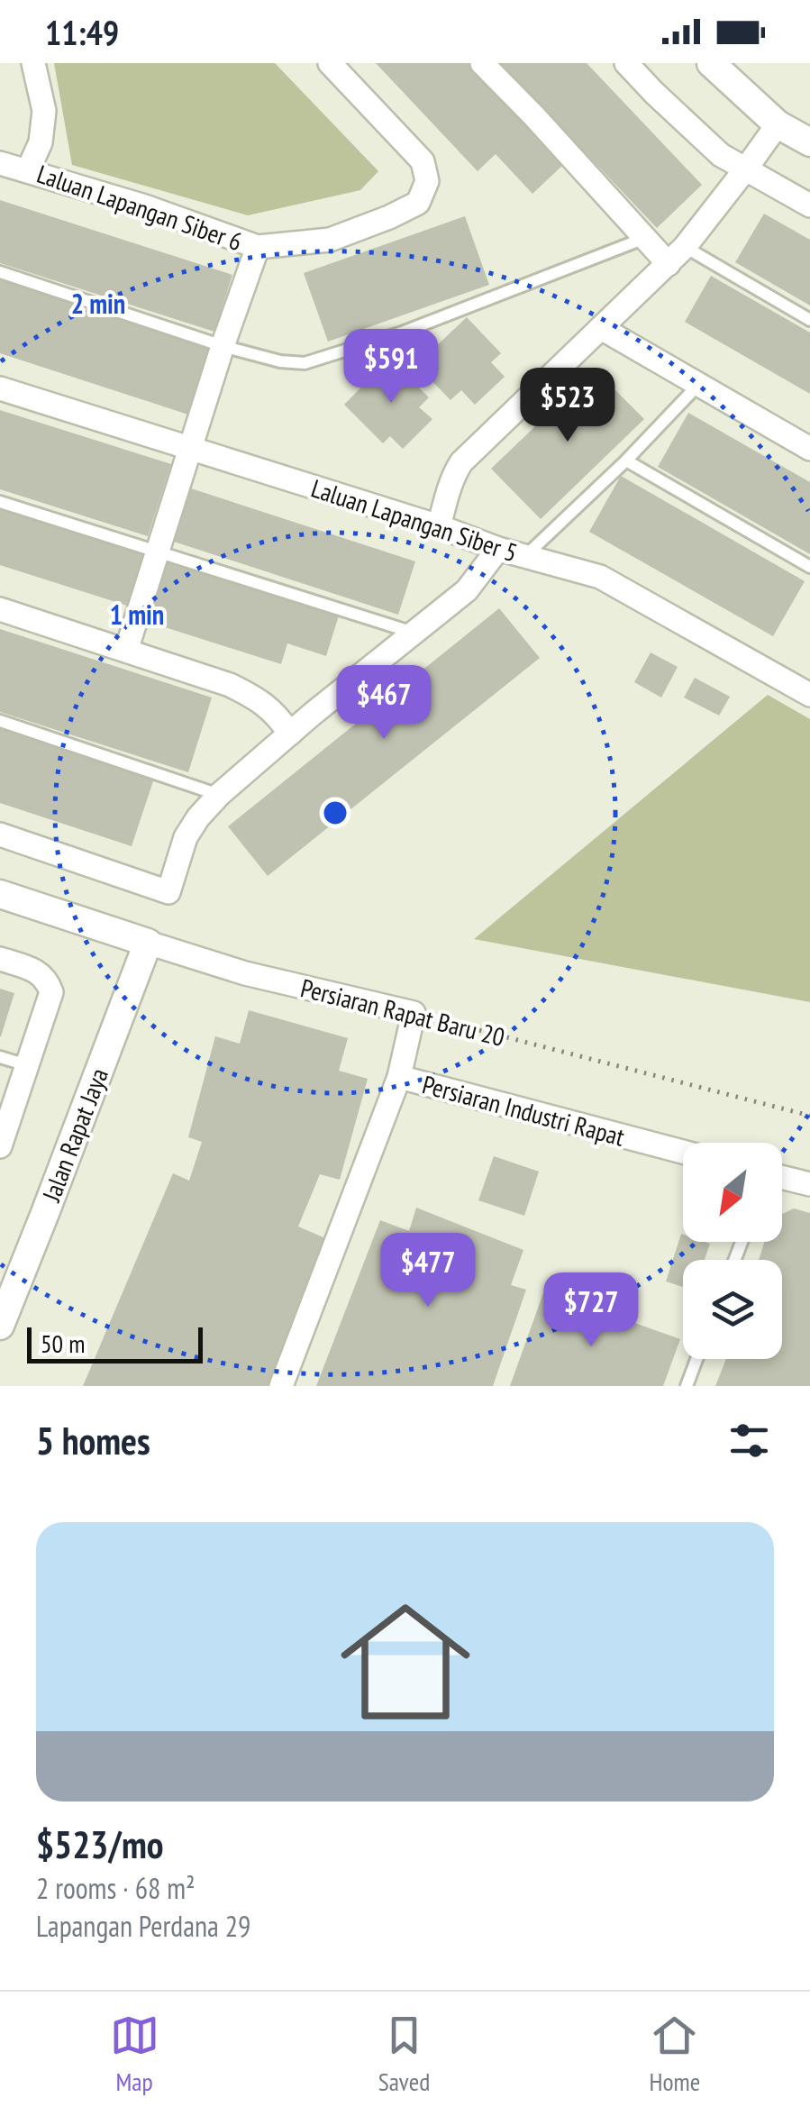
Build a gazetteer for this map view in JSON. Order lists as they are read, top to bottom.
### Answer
{
  "streets": {
    "street": [
      "Laluan Lapangan Siber 6",
      "Laluan Lapangan Siber 5",
      "Persiaran Rapat Baru 20",
      "Persiaran Industri Rapat",
      "Jalan Rapat Jaya"
    ]
  },
  "crossings": [
    ["Persiaran Rapat Baru 20", "Jalan Rapat Jaya"]
  ],
  "scale_bar": "50 m",
  "north": "bottom left",
  "page": {
    "status": "11:49",
    "price": [
      "$591",
      "$523",
      "$467",
      "$477",
      "$727"
    ],
    "scale": "50 m",
    "heading": "5 homes",
    "list": [
      {
        "name": "$523/mo",
        "note": "2 rooms · 68 m² · Lapangan Perdana 29"
      }
    ],
    "tabs": ["Map", "Saved", "Home"]
  },
  "rings": ["2 min", "1 min"]
}
